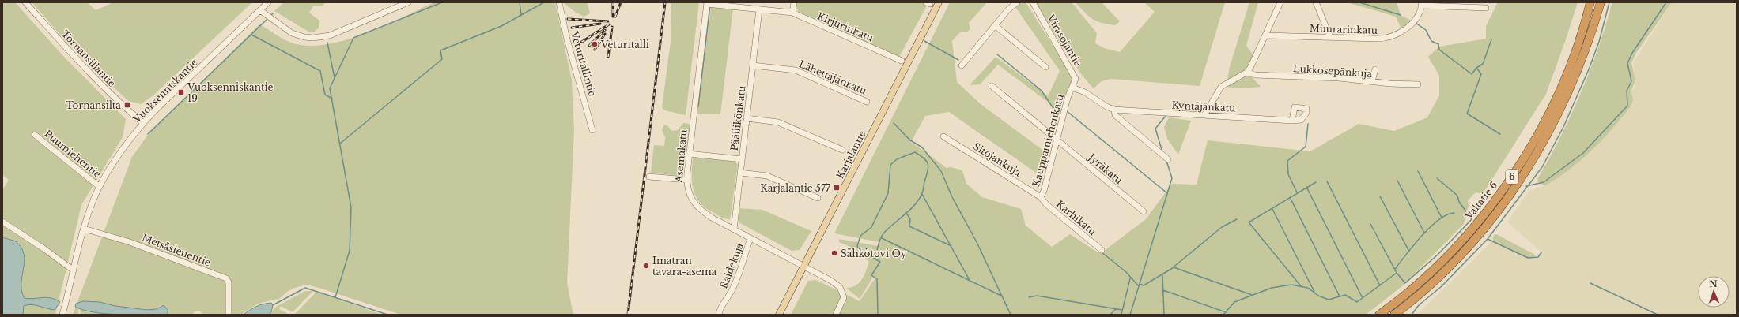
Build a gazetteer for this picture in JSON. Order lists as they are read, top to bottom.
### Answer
{
  "streets": {
    "highway": ["6", "Valtatie 6"],
    "main road": ["Karjalantie"],
    "street": [
      "Kirjurinkatu",
      "Muurarinkatu",
      "Virasojantie",
      "Tornansillantie",
      "Veturitallintie",
      "Lukkosepänkuja",
      "Lähettäjänkatu",
      "Vuoksenniskantie",
      "Kyntäjänkatu",
      "Päällikönkatu",
      "Kauppamiehenkatu",
      "Puumiehentie",
      "Asemakatu",
      "Sitojankuja",
      "Jyräkatu",
      "Karhikatu",
      "Metsäsienentie",
      "Raidekuja"
    ]
  },
  "crossings": [
    ["Kirjurinkatu", "Päällikönkatu"],
    ["Kirjurinkatu", "Asemakatu"],
    ["Virasojantie", "Kauppamiehenkatu"],
    ["Tornansillantie", "Vuoksenniskantie"],
    ["Lähettäjänkatu", "Päällikönkatu"],
    ["Vuoksenniskantie", "Puumiehentie"],
    ["Vuoksenniskantie", "Metsäsienentie"],
    ["Päällikönkatu", "Asemakatu"],
    ["Kauppamiehenkatu", "Sitojankuja"],
    ["Kauppamiehenkatu", "Jyräkatu"],
    ["Kauppamiehenkatu", "Karhikatu"],
    ["Karjalantie", "Asemakatu"],
    ["Asemakatu", "Raidekuja"],
    ["Sitojankuja", "Karhikatu"]
  ],
  "places": {
    "other": ["Veturitalli", "Sähkötovi Oy", "Imatran tavara-asema"],
    "transit": ["Vuoksenniskantie 19", "Tornansilta", "Karjalantie 577"]
  },
  "north": "top"
}
